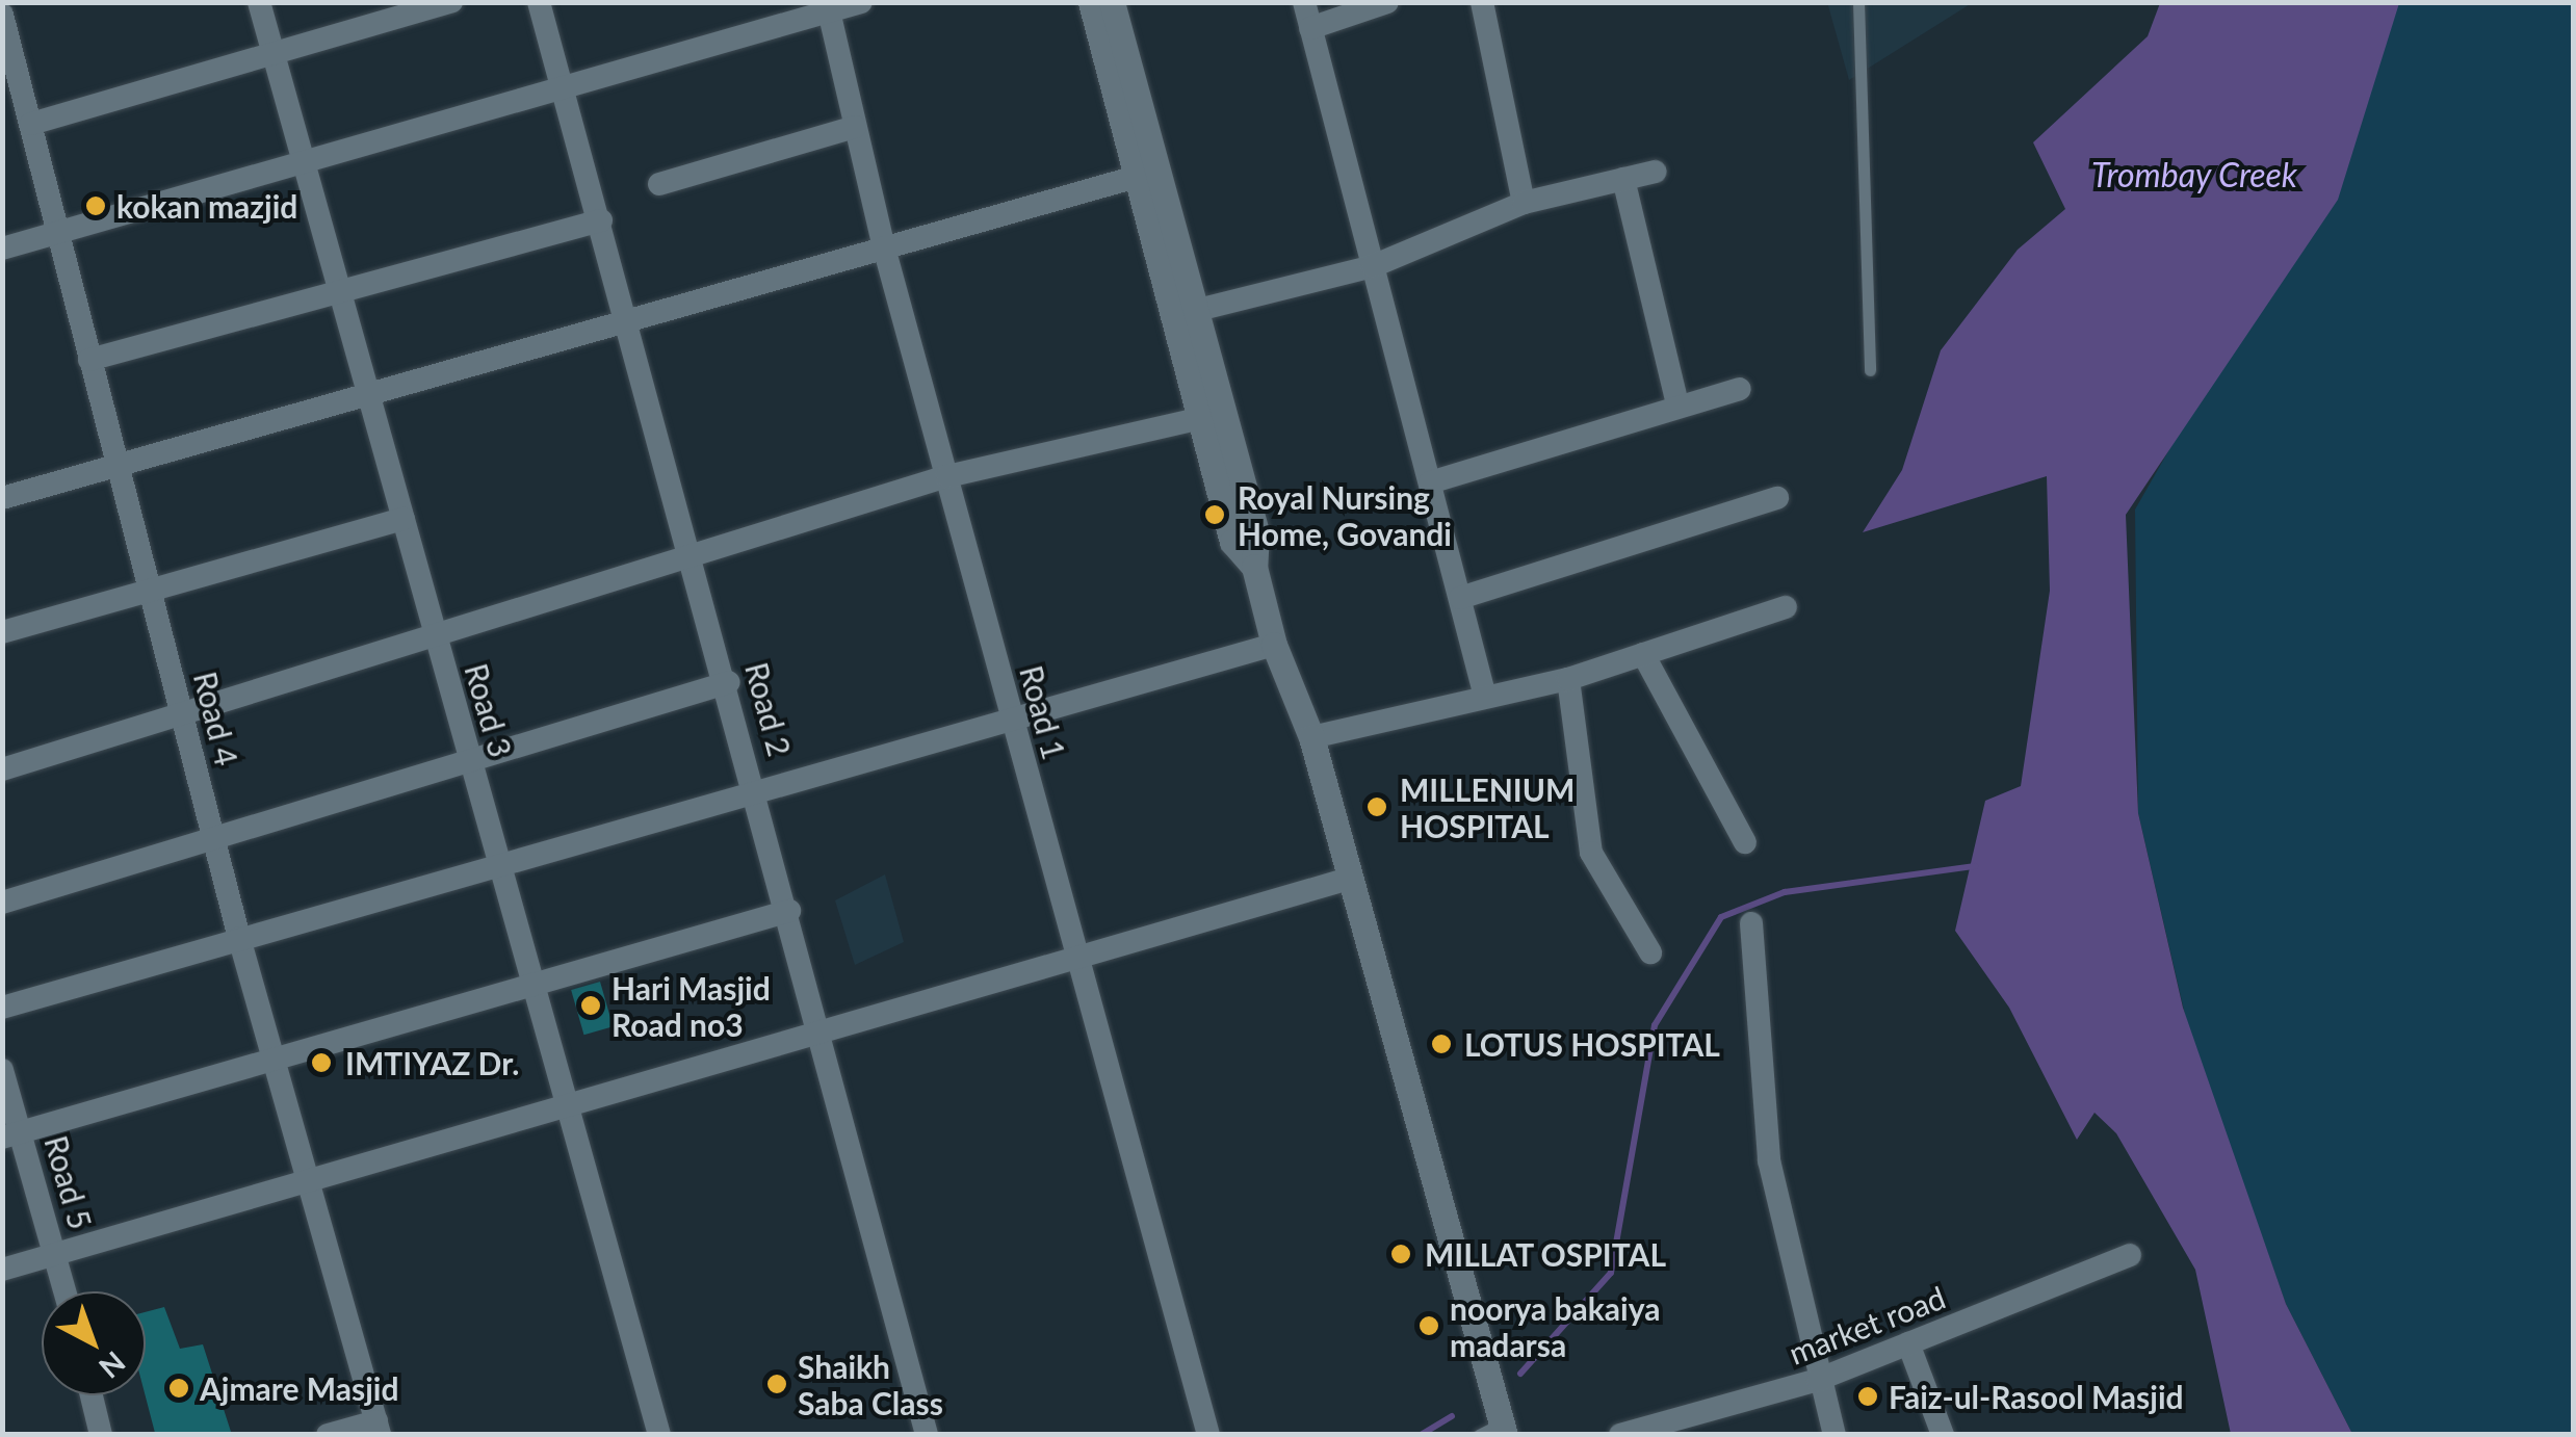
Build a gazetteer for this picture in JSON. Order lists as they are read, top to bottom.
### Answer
{
  "streets": {
    "street": [
      "Road 2",
      "Road 3",
      "Road 1",
      "Road 4",
      "Road 5",
      "market road"
    ]
  },
  "water": ["Trombay Creek"],
  "places": [
    "kokan mazjid",
    "Royal Nursing Home, Govandi",
    "MILLENIUM HOSPITAL",
    "Hari Masjid Road no3",
    "LOTUS HOSPITAL",
    "IMTIYAZ Dr.",
    "MILLAT OSPITAL",
    "noorya bakaiya madarsa",
    "Shaikh Saba Class",
    "Ajmare Masjid",
    "Faiz-ul-Rasool Masjid"
  ],
  "north": "bottom right"
}
